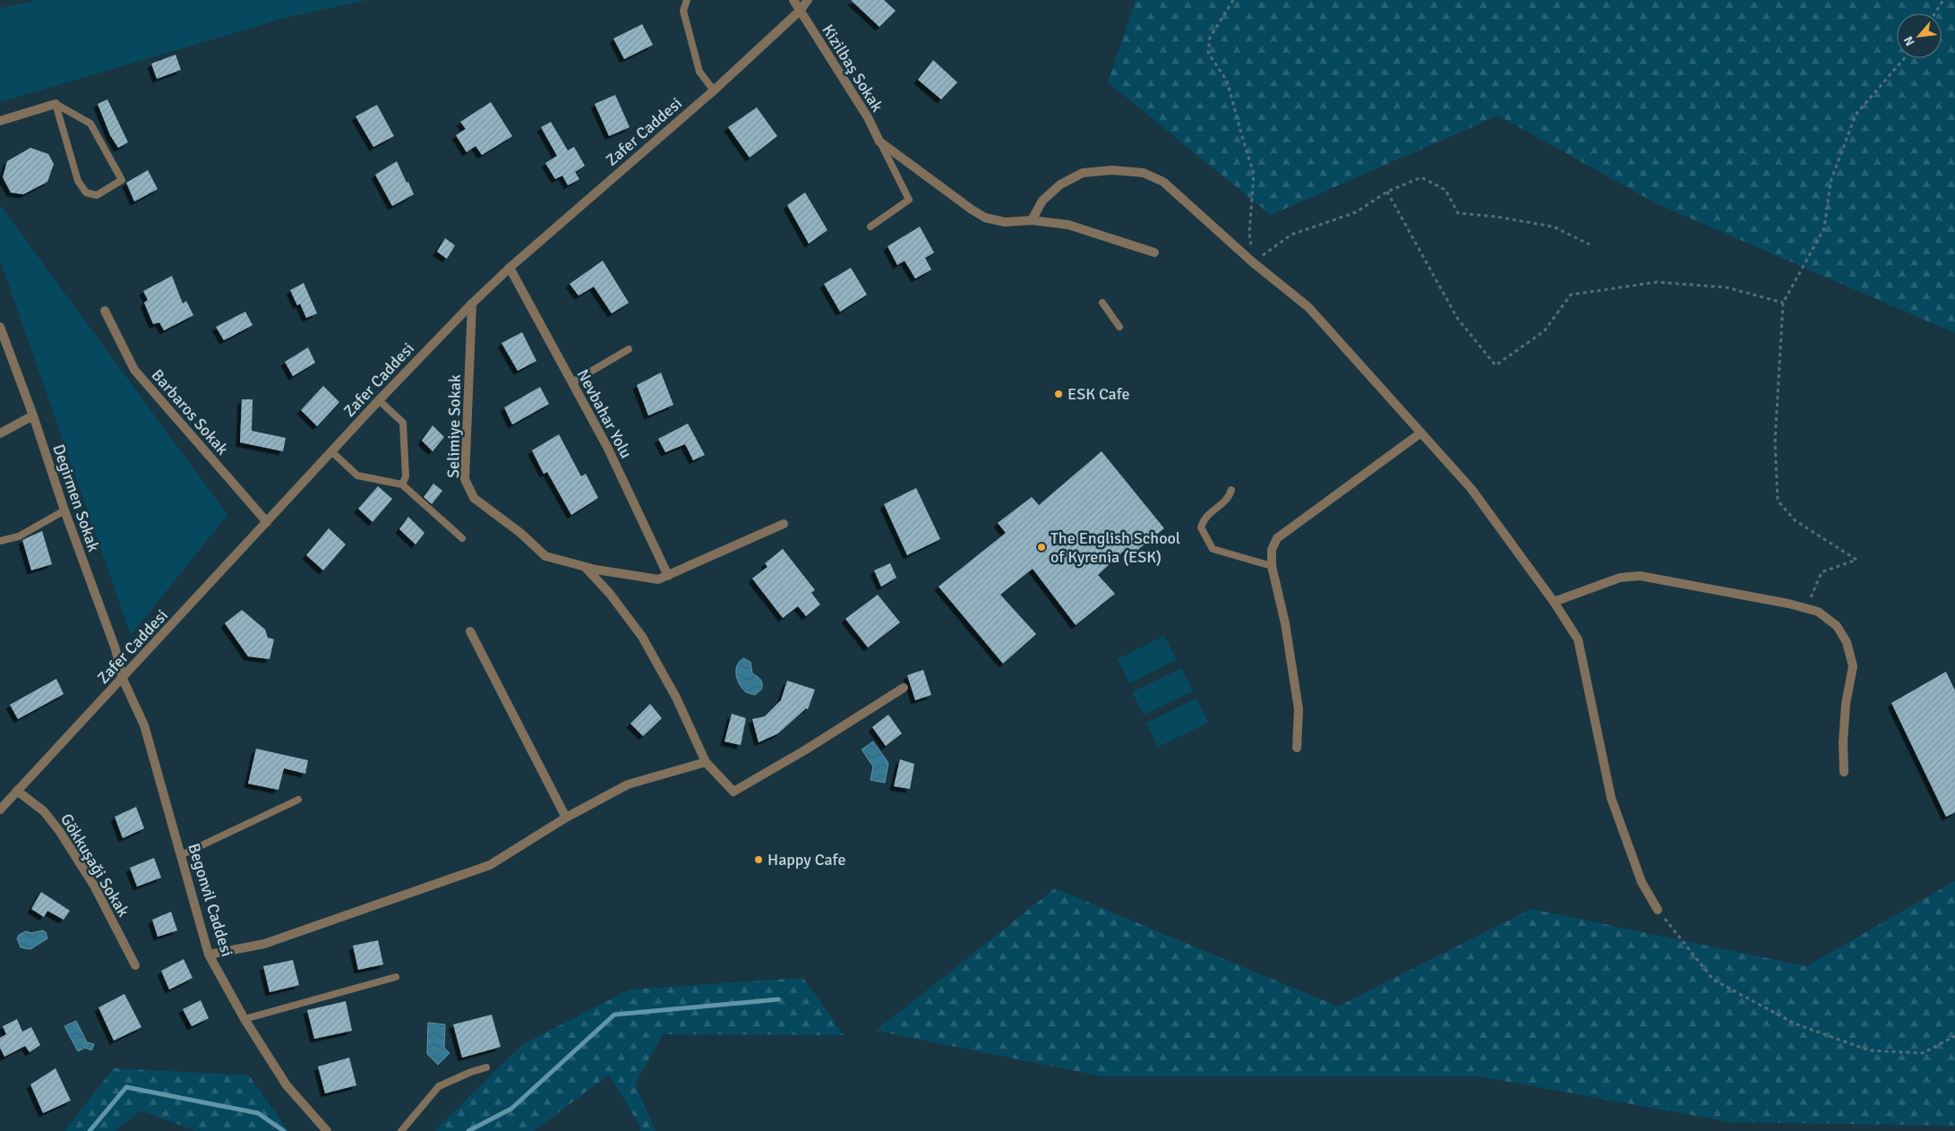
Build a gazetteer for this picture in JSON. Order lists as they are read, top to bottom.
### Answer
{
  "streets": {
    "street": [
      "Kizilbaş Sokak",
      "Zafer Caddesi",
      "Barbaros Sokak",
      "Nevbahar Yolu",
      "Selimiye Sokak",
      "Degirmen Sokak",
      "Gökkuşaği Sokak",
      "Begonvil Caddesi"
    ]
  },
  "crossings": [
    ["Kizilbaş Sokak", "Zafer Caddesi"],
    ["Zafer Caddesi", "Barbaros Sokak"],
    ["Zafer Caddesi", "Nevbahar Yolu"],
    ["Zafer Caddesi", "Selimiye Sokak"],
    ["Zafer Caddesi", "Degirmen Sokak"],
    ["Zafer Caddesi", "Gökkuşaği Sokak"],
    ["Zafer Caddesi", "Begonvil Caddesi"],
    ["Nevbahar Yolu", "Selimiye Sokak"],
    ["Degirmen Sokak", "Begonvil Caddesi"]
  ],
  "places": ["ESK Cafe", "The English School of Kyrenia (ESK)", "Happy Cafe"],
  "north": "bottom left"
}
